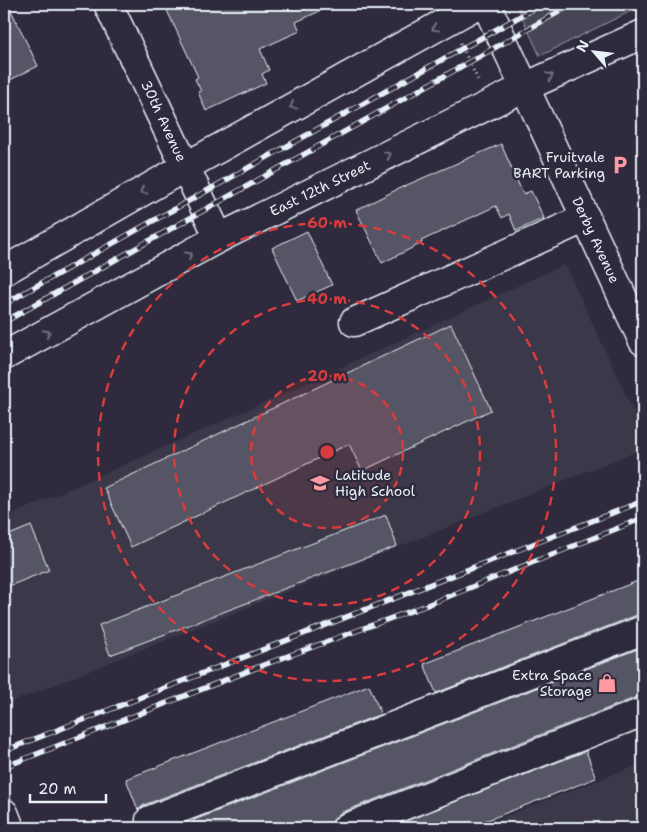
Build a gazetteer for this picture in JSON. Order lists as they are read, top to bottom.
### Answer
{
  "streets": {
    "main road": ["30th Avenue", "East 12th Street", "Derby Avenue"]
  },
  "crossings": [
    ["30th Avenue", "East 12th Street"],
    ["East 12th Street", "Derby Avenue"]
  ],
  "places": {
    "parking": ["Fruitvale BART Parking"],
    "school or university": ["Latitude High School"],
    "shop": ["Extra Space Storage"]
  },
  "scale_bar": "20 m",
  "north": "top left",
  "rings": ["60 m", "40 m", "20 m"]
}
